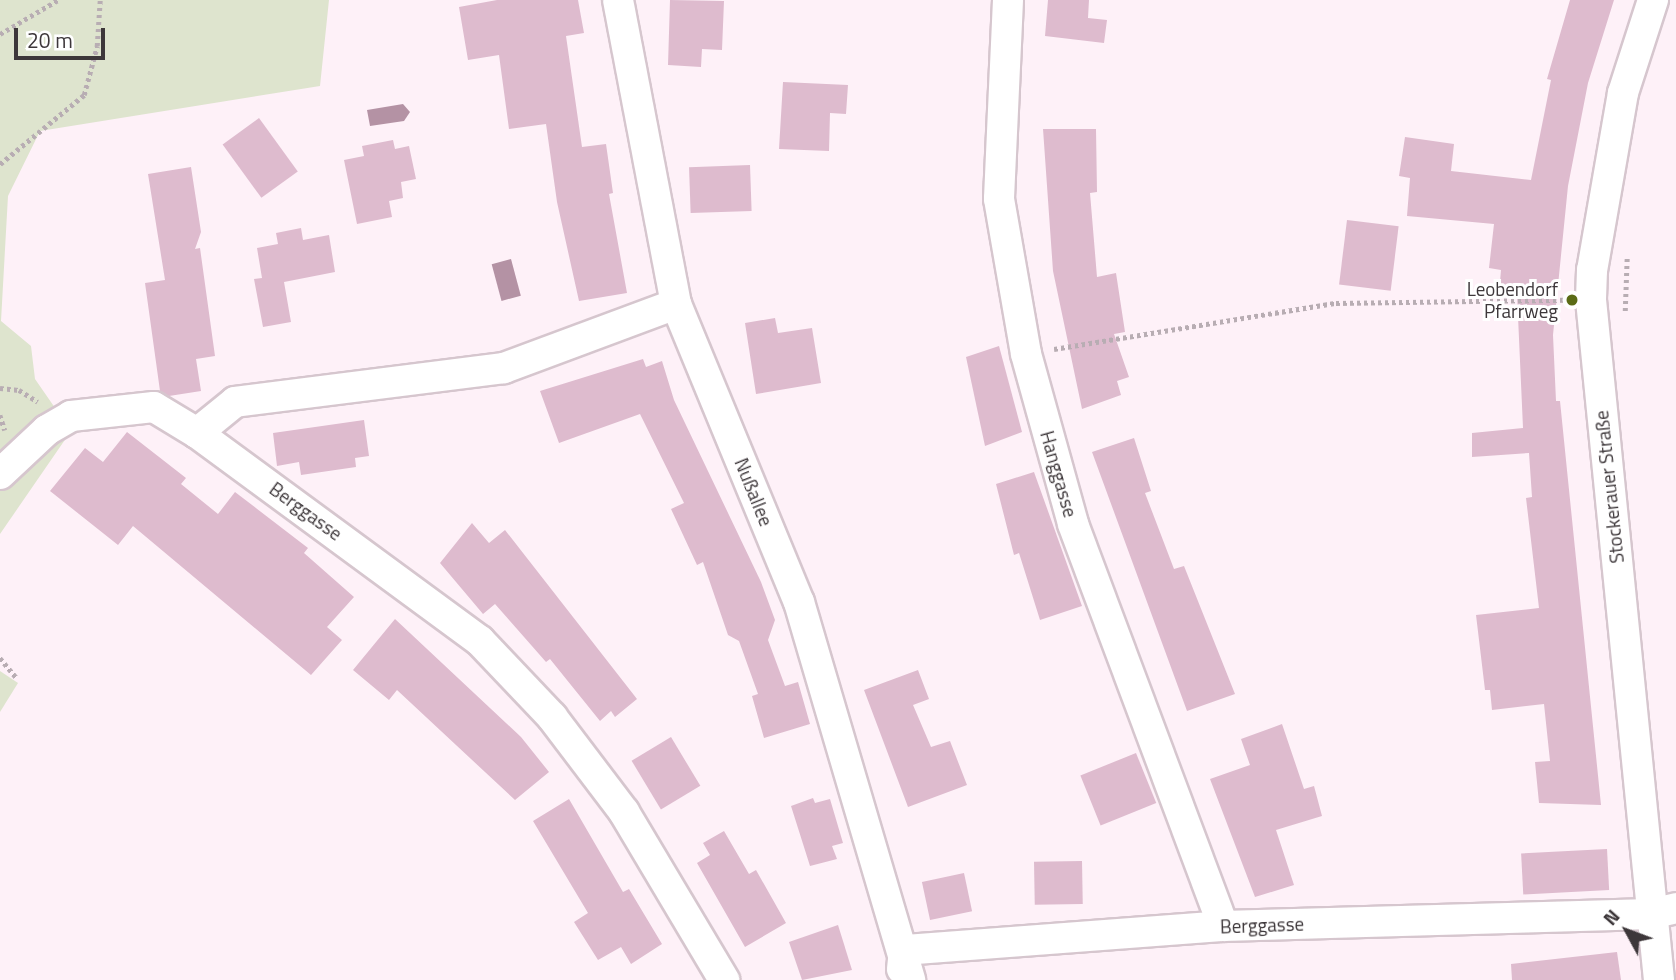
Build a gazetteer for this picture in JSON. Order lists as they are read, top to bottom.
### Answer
{
  "streets": {
    "street": [
      "Hanggasse",
      "Stockerauer Straße",
      "Nußallee",
      "Berggasse"
    ]
  },
  "crossings": [
    ["Hanggasse", "Berggasse"],
    ["Stockerauer Straße", "Berggasse"],
    ["Nußallee", "Berggasse"]
  ],
  "places": ["Leobendorf Pfarrweg"],
  "scale_bar": "20 m",
  "north": "top left"
}
